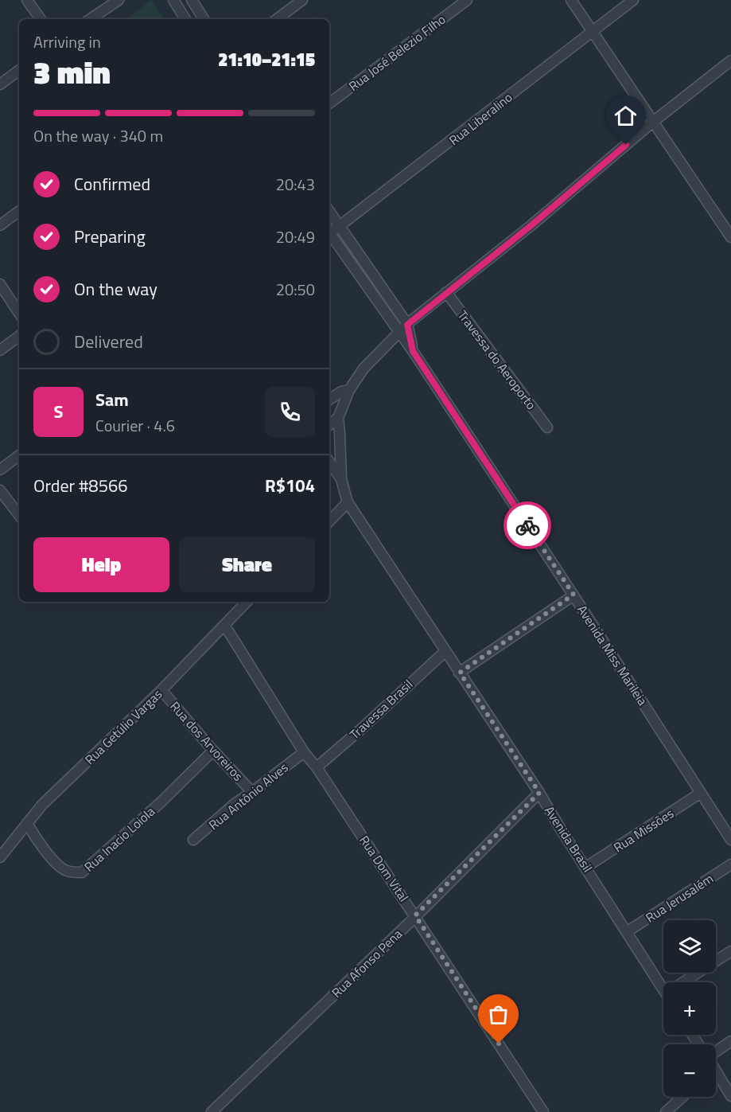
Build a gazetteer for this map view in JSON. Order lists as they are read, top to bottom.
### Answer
{
  "streets": {
    "street": [
      "Rua José Belezio Filho",
      "Rua Liberalino",
      "Travessa do Aeroporto",
      "Avenida Miss Marileia",
      "Travessa Brasil",
      "Rua Getúlio Vargas",
      "Rua dos Arvoreiros",
      "Rua Antônio Alves",
      "Rua Missões",
      "Rua Inacio Loiola",
      "Avenida Brasil",
      "Rua Dom Vital",
      "Rua Jerusalém",
      "Rua Afonso Pena"
    ]
  },
  "crossings": [
    ["Avenida Miss Marileia", "Rua Missões"],
    ["Travessa Brasil", "Avenida Brasil"],
    ["Travessa Brasil", "Rua Dom Vital"],
    ["Rua Getúlio Vargas", "Rua dos Arvoreiros"],
    ["Rua Getúlio Vargas", "Rua Inacio Loiola"],
    ["Rua Getúlio Vargas", "Rua Dom Vital"],
    ["Rua dos Arvoreiros", "Rua Antônio Alves"],
    ["Rua dos Arvoreiros", "Rua Inacio Loiola"],
    ["Rua Antônio Alves", "Rua Dom Vital"],
    ["Rua Missões", "Avenida Brasil"],
    ["Avenida Brasil", "Rua Jerusalém"],
    ["Avenida Brasil", "Rua Afonso Pena"],
    ["Rua Dom Vital", "Rua Afonso Pena"]
  ],
  "page": {
    "heading": ["3 min", "Arriving in", "21:10–21:15"],
    "panel": [
      "Sam",
      "Courier · 4.6",
      "Order #8566",
      "R$104"
    ],
    "bar": "On the way · 340 m",
    "list": [
      ["Confirmed", "20:43"],
      ["Preparing", "20:49"],
      ["On the way", "20:50"],
      "Delivered"
    ],
    "round": "S",
    "buttons": ["Help", "Share"],
    "map_buttons": ["+", "−"]
  }
}
